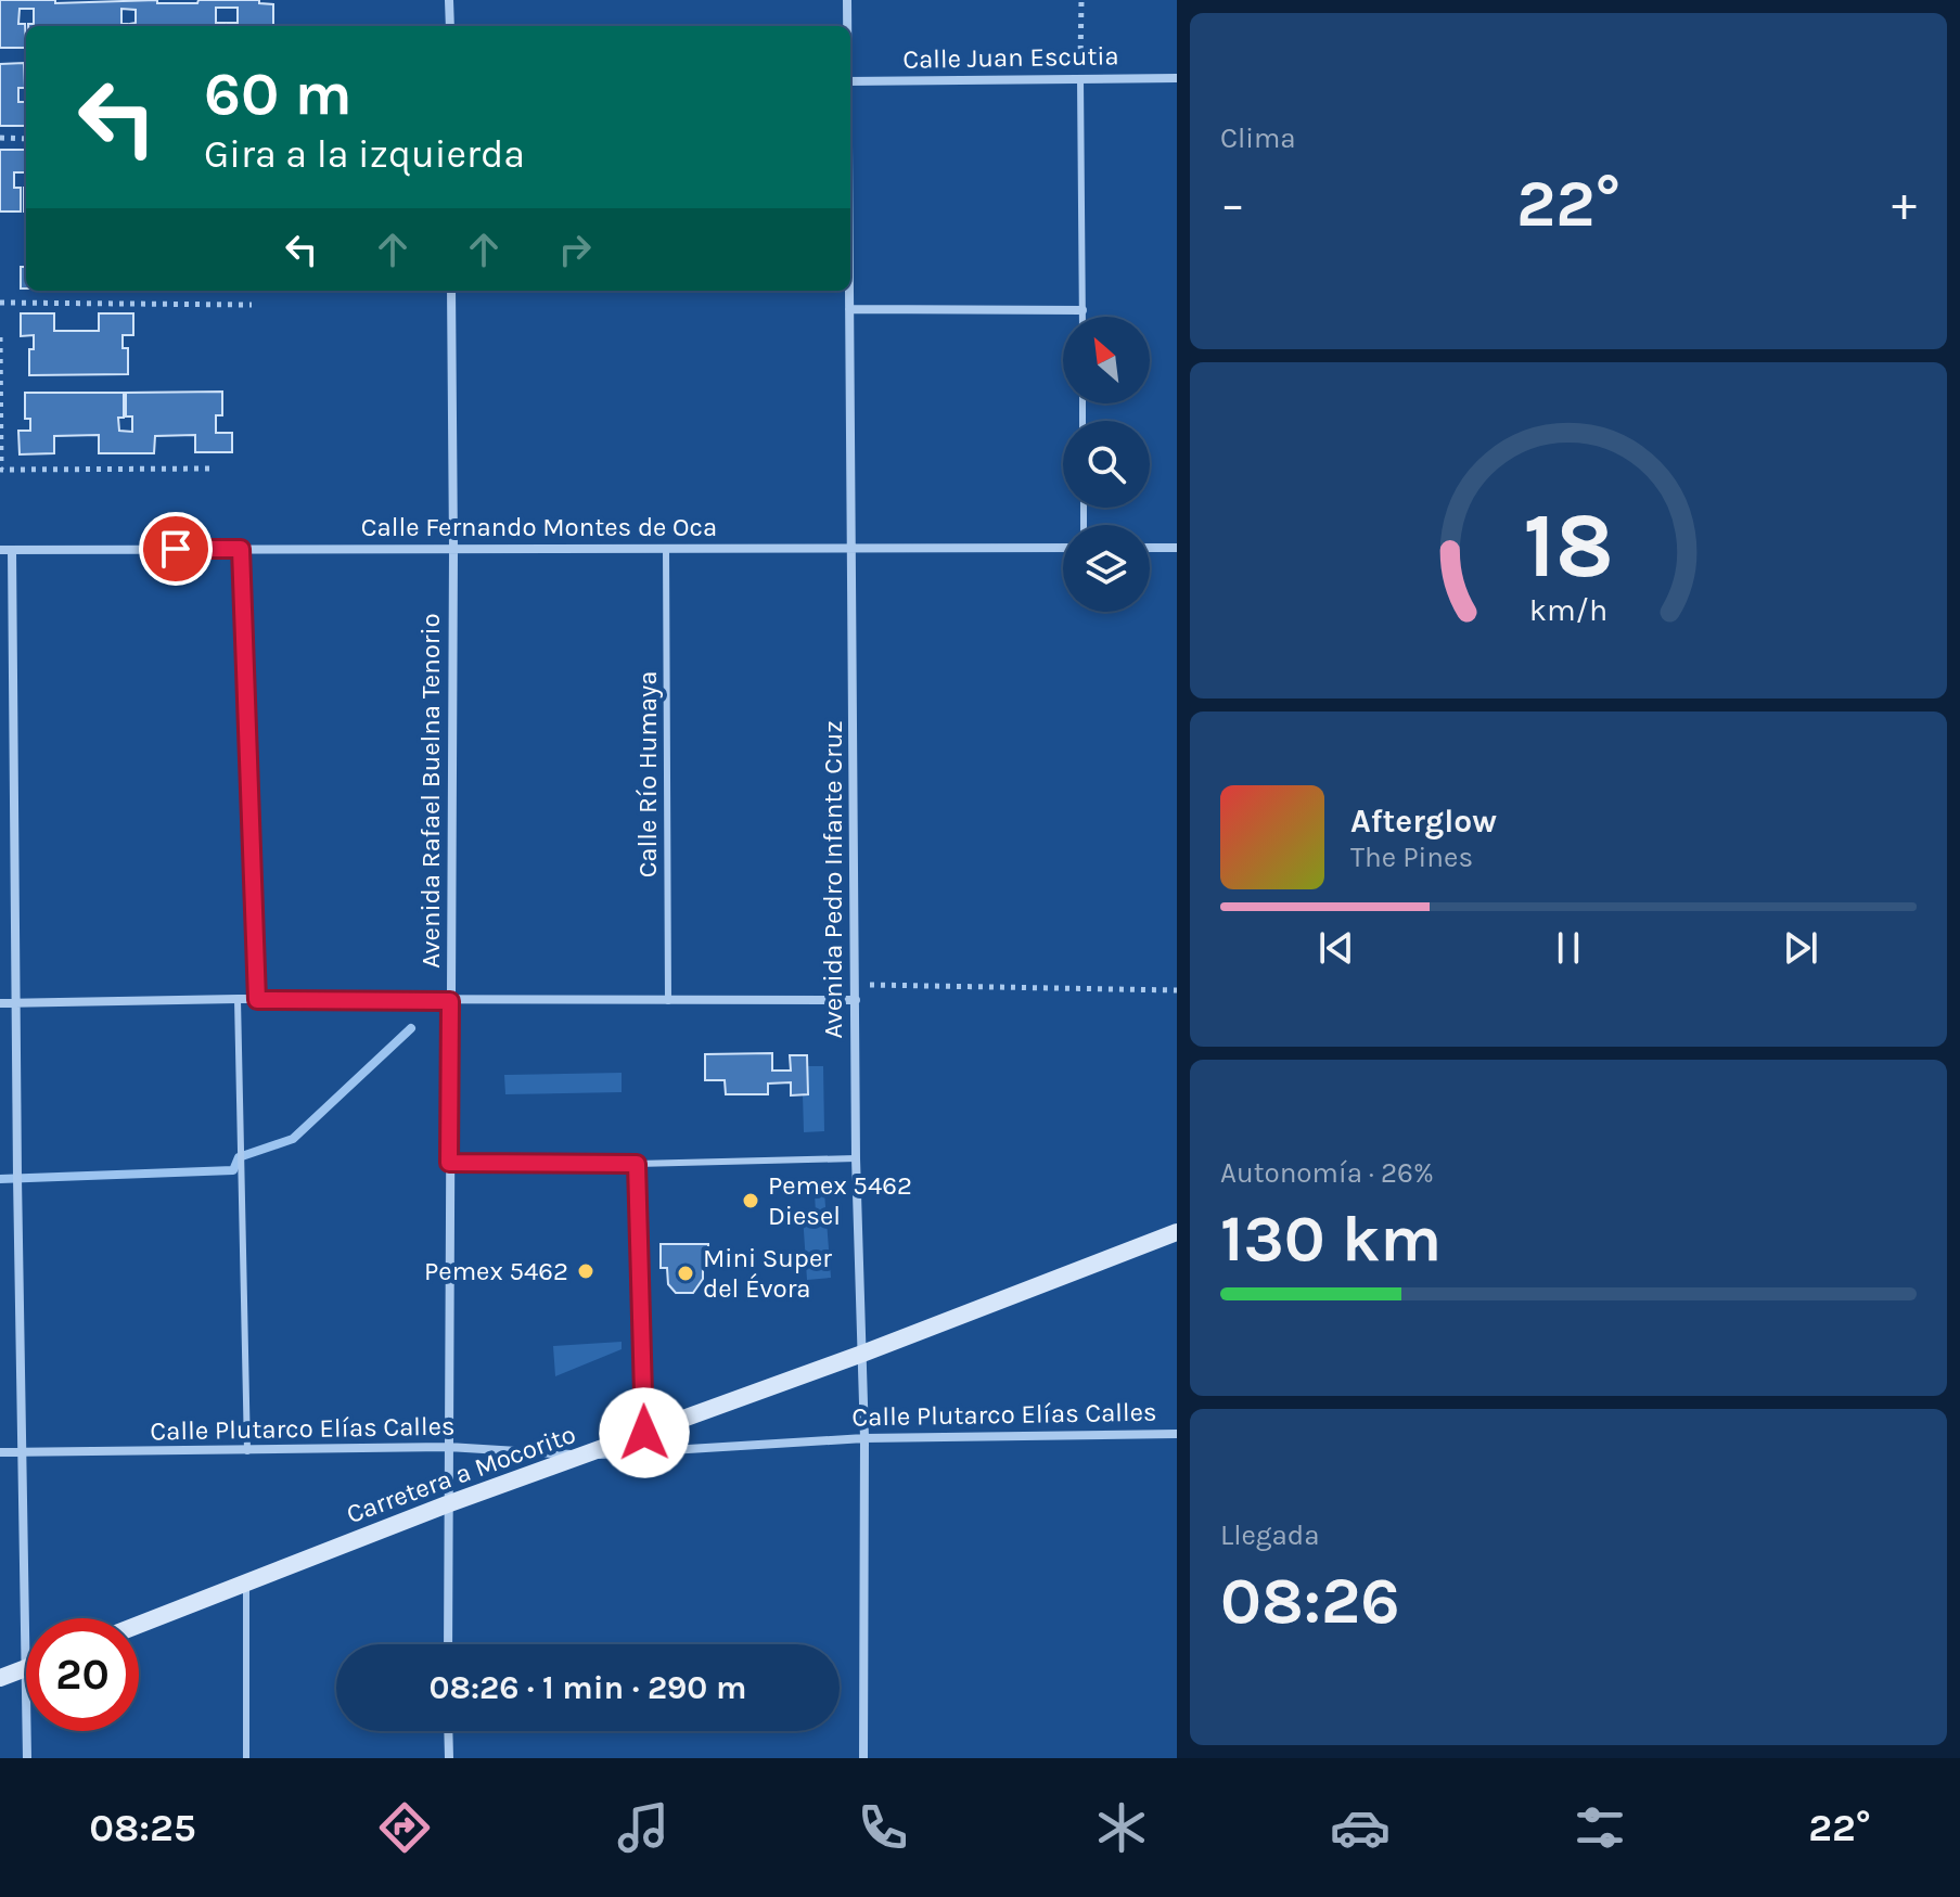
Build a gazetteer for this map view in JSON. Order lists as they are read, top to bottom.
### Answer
{
  "streets": {
    "main road": ["Carretera a Mocorito"],
    "street": [
      "Calle Juan Escutia",
      "Calle Fernando Montes de Oca",
      "Avenida Rafael Buelna Tenorio",
      "Avenida Pedro Infante Cruz",
      "Calle Plutarco Elías Calles"
    ],
    "lane": ["Calle Río Humaya"]
  },
  "crossings": [
    ["Calle Fernando Montes de Oca", "Calle Río Humaya"],
    ["Calle Fernando Montes de Oca", "Avenida Rafael Buelna Tenorio"],
    ["Calle Fernando Montes de Oca", "Avenida Pedro Infante Cruz"],
    ["Avenida Rafael Buelna Tenorio", "Calle Plutarco Elías Calles"],
    ["Avenida Rafael Buelna Tenorio", "Carretera a Mocorito"],
    ["Avenida Pedro Infante Cruz", "Calle Plutarco Elías Calles"],
    ["Avenida Pedro Infante Cruz", "Carretera a Mocorito"],
    ["Calle Plutarco Elías Calles", "Carretera a Mocorito"]
  ],
  "places": ["Pemex 5462 Diesel", "Pemex 5462", "Mini Super del Évora"],
  "north": "top left",
  "page": {
    "tile": [
      "Clima",
      ["Autonomía · 26%", "130 km"],
      ["Llegada", "08:26"]
    ],
    "turn": ["60 m", "Gira a la izquierda"],
    "heat": ["−", "22°", "+"],
    "song": ["Afterglow", "The Pines"],
    "limit": "20",
    "trip": "08:26 · 1 min · 290 m",
    "tabs": ["08:25", "22°"],
    "gauge": ["18", "km/h"]
  }
}
